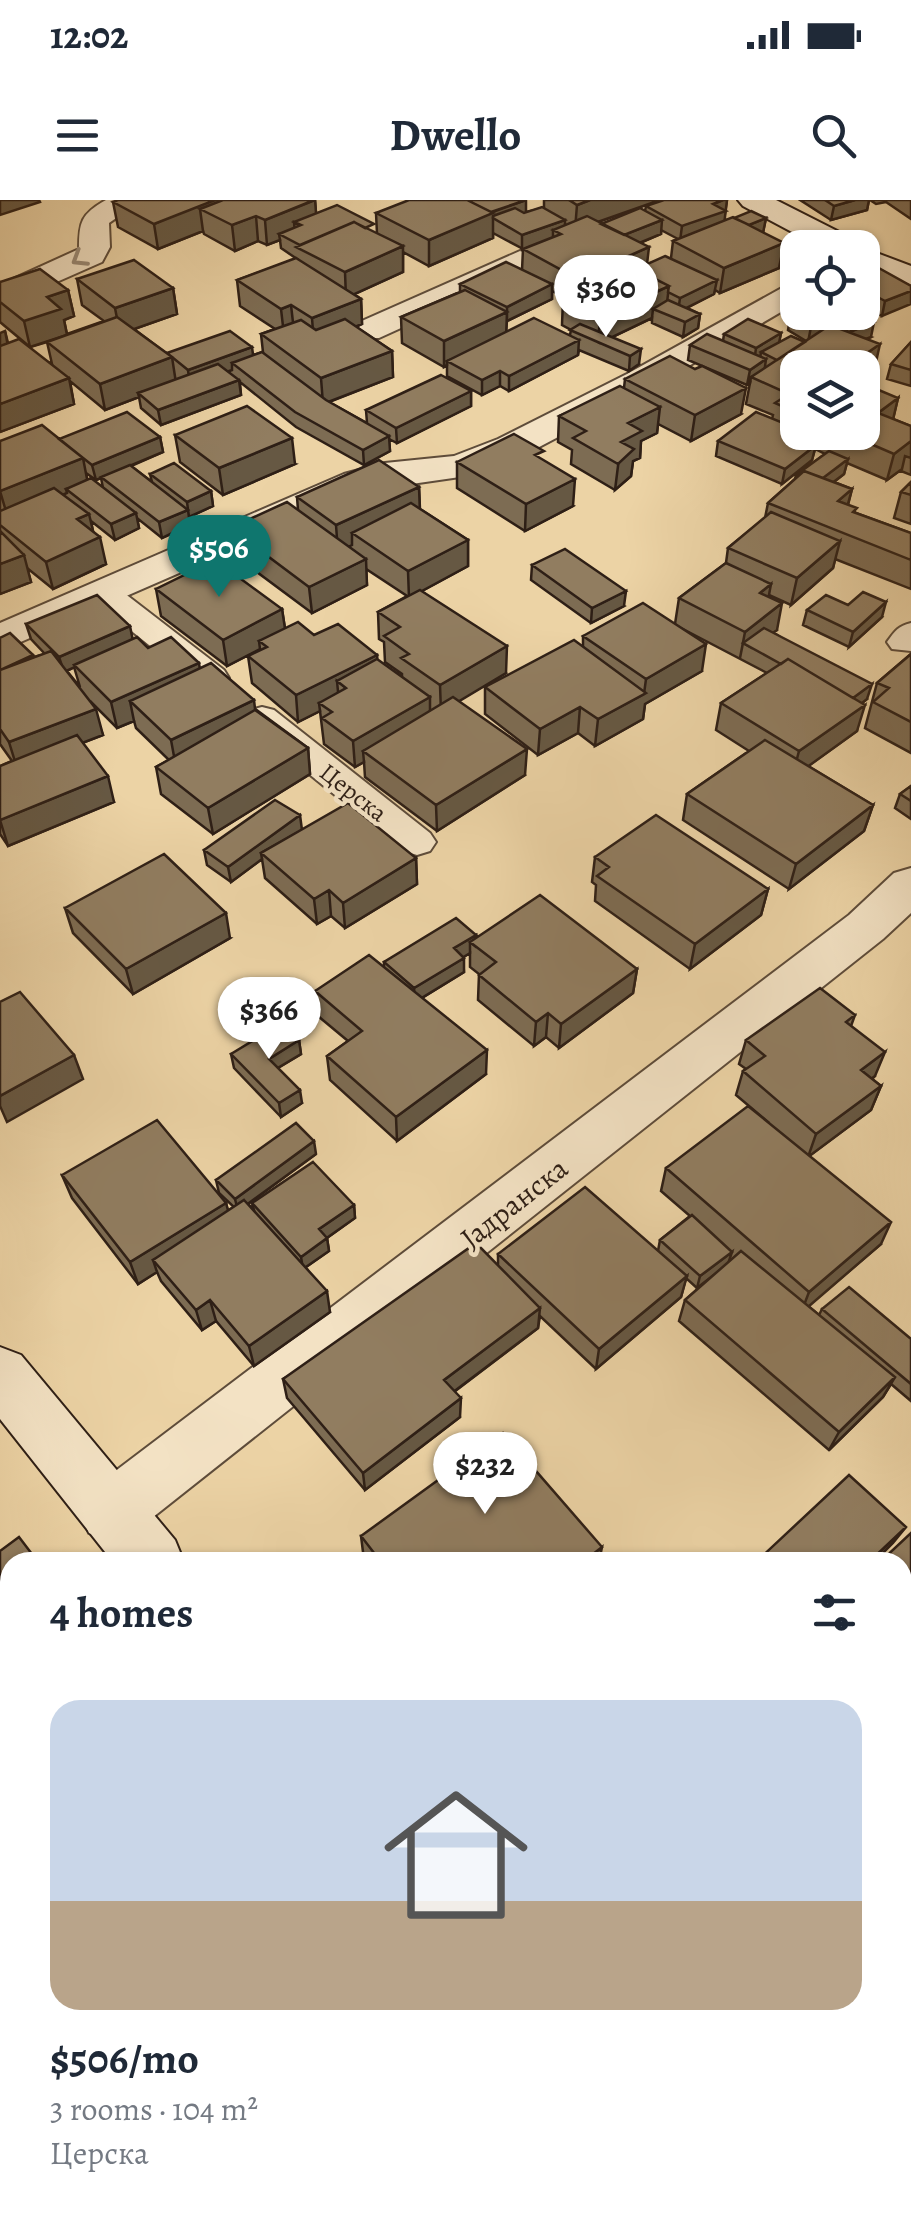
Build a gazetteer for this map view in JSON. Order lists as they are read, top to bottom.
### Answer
{
  "streets": {
    "street": ["Јадранска"],
    "lane": ["Церска"]
  },
  "page": {
    "status": "12:02",
    "header": "Dwello",
    "price": [
      "$360",
      "$506",
      "$366",
      "$232"
    ],
    "heading": "4 homes",
    "list": [
      {
        "name": "$506/mo",
        "note": "3 rooms · 104 m² · Церска"
      }
    ]
  }
}
